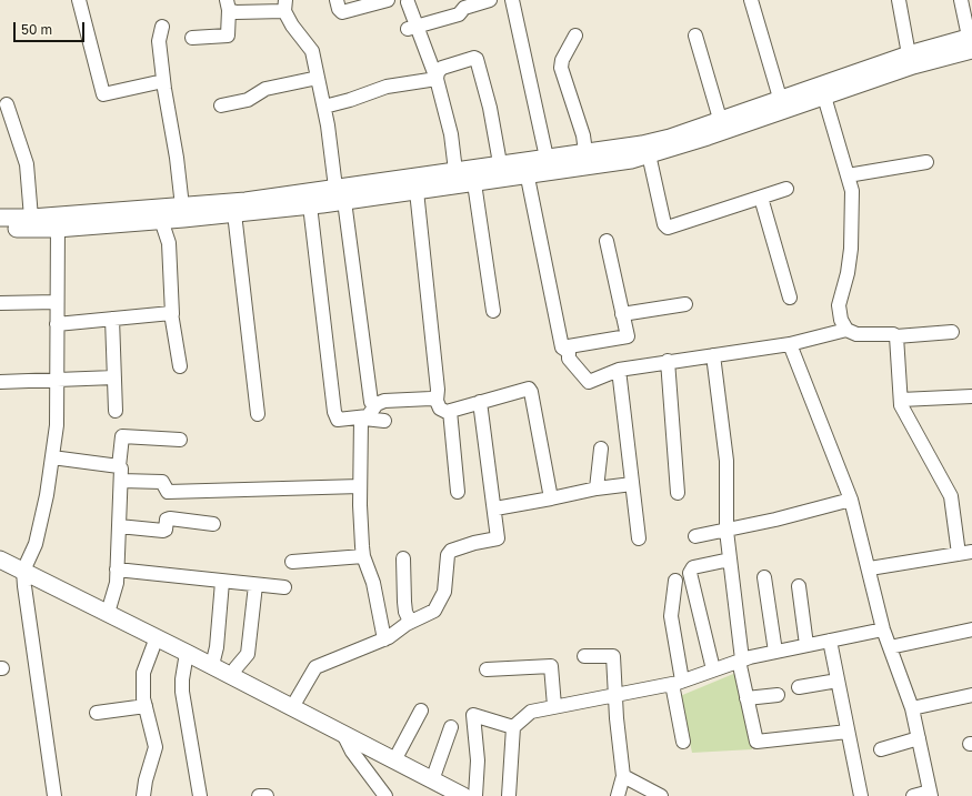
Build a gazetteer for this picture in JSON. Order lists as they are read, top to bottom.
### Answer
{
  "scale_bar": "50 m"
}
